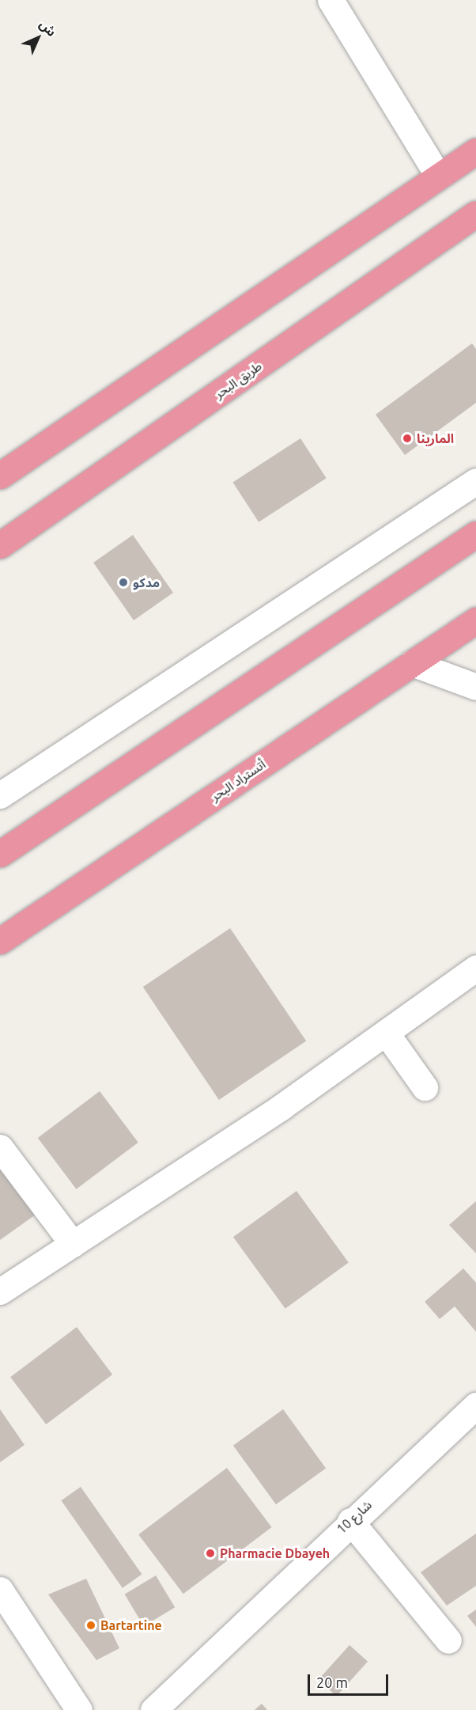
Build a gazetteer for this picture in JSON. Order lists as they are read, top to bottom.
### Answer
{
  "streets": {
    "highway": ["طريق البحر", "أتستراد البحر"],
    "street": ["شارع 10"]
  },
  "places": [
    "المارينا",
    "مدكو",
    "Pharmacie Dbayeh",
    "Bartartine"
  ],
  "scale_bar": "20 m",
  "north": "top right"
}
